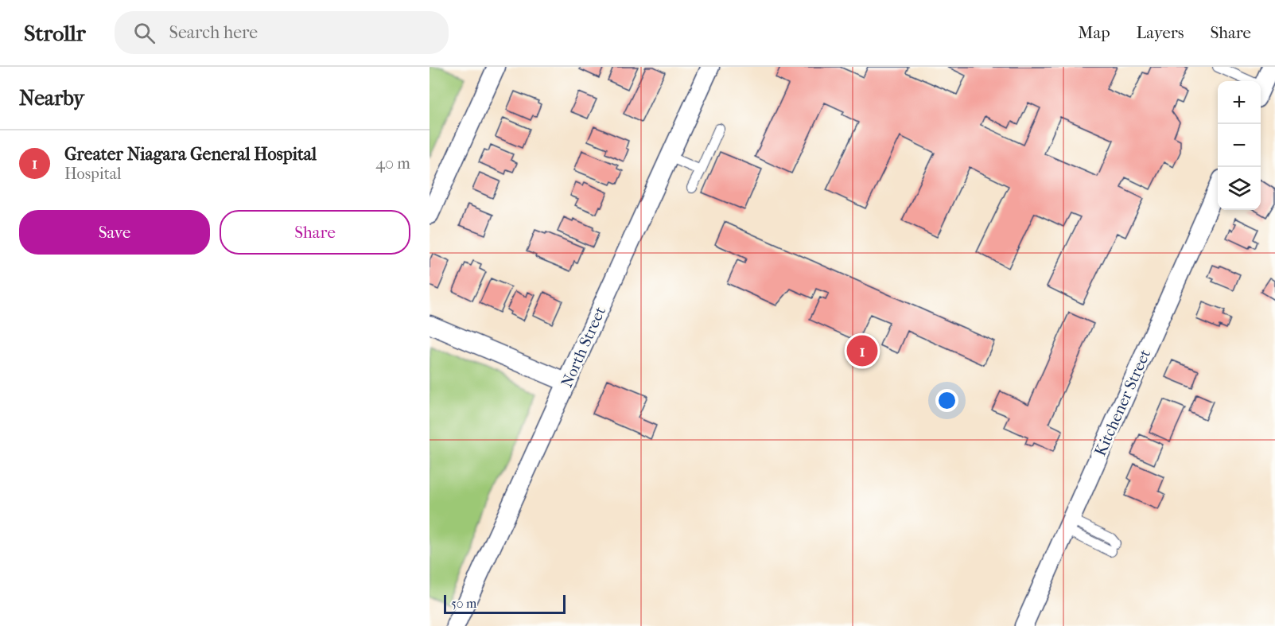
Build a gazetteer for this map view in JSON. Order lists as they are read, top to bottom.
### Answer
{
  "streets": {
    "street": ["North Street", "Kitchener Street"]
  },
  "scale_bar": "50 m",
  "page": {
    "header": "Strollr",
    "search": "Search here",
    "nav": ["Map", "Layers", "Share"],
    "heading": "Nearby",
    "map_buttons": ["+", "−"],
    "list": [
      {
        "mark": "1",
        "name": "Greater Niagara General Hospital",
        "note": "Hospital",
        "value": "40 m"
      }
    ],
    "buttons": ["Save", "Share"],
    "pins": "1",
    "scale": "50 m"
  }
}
